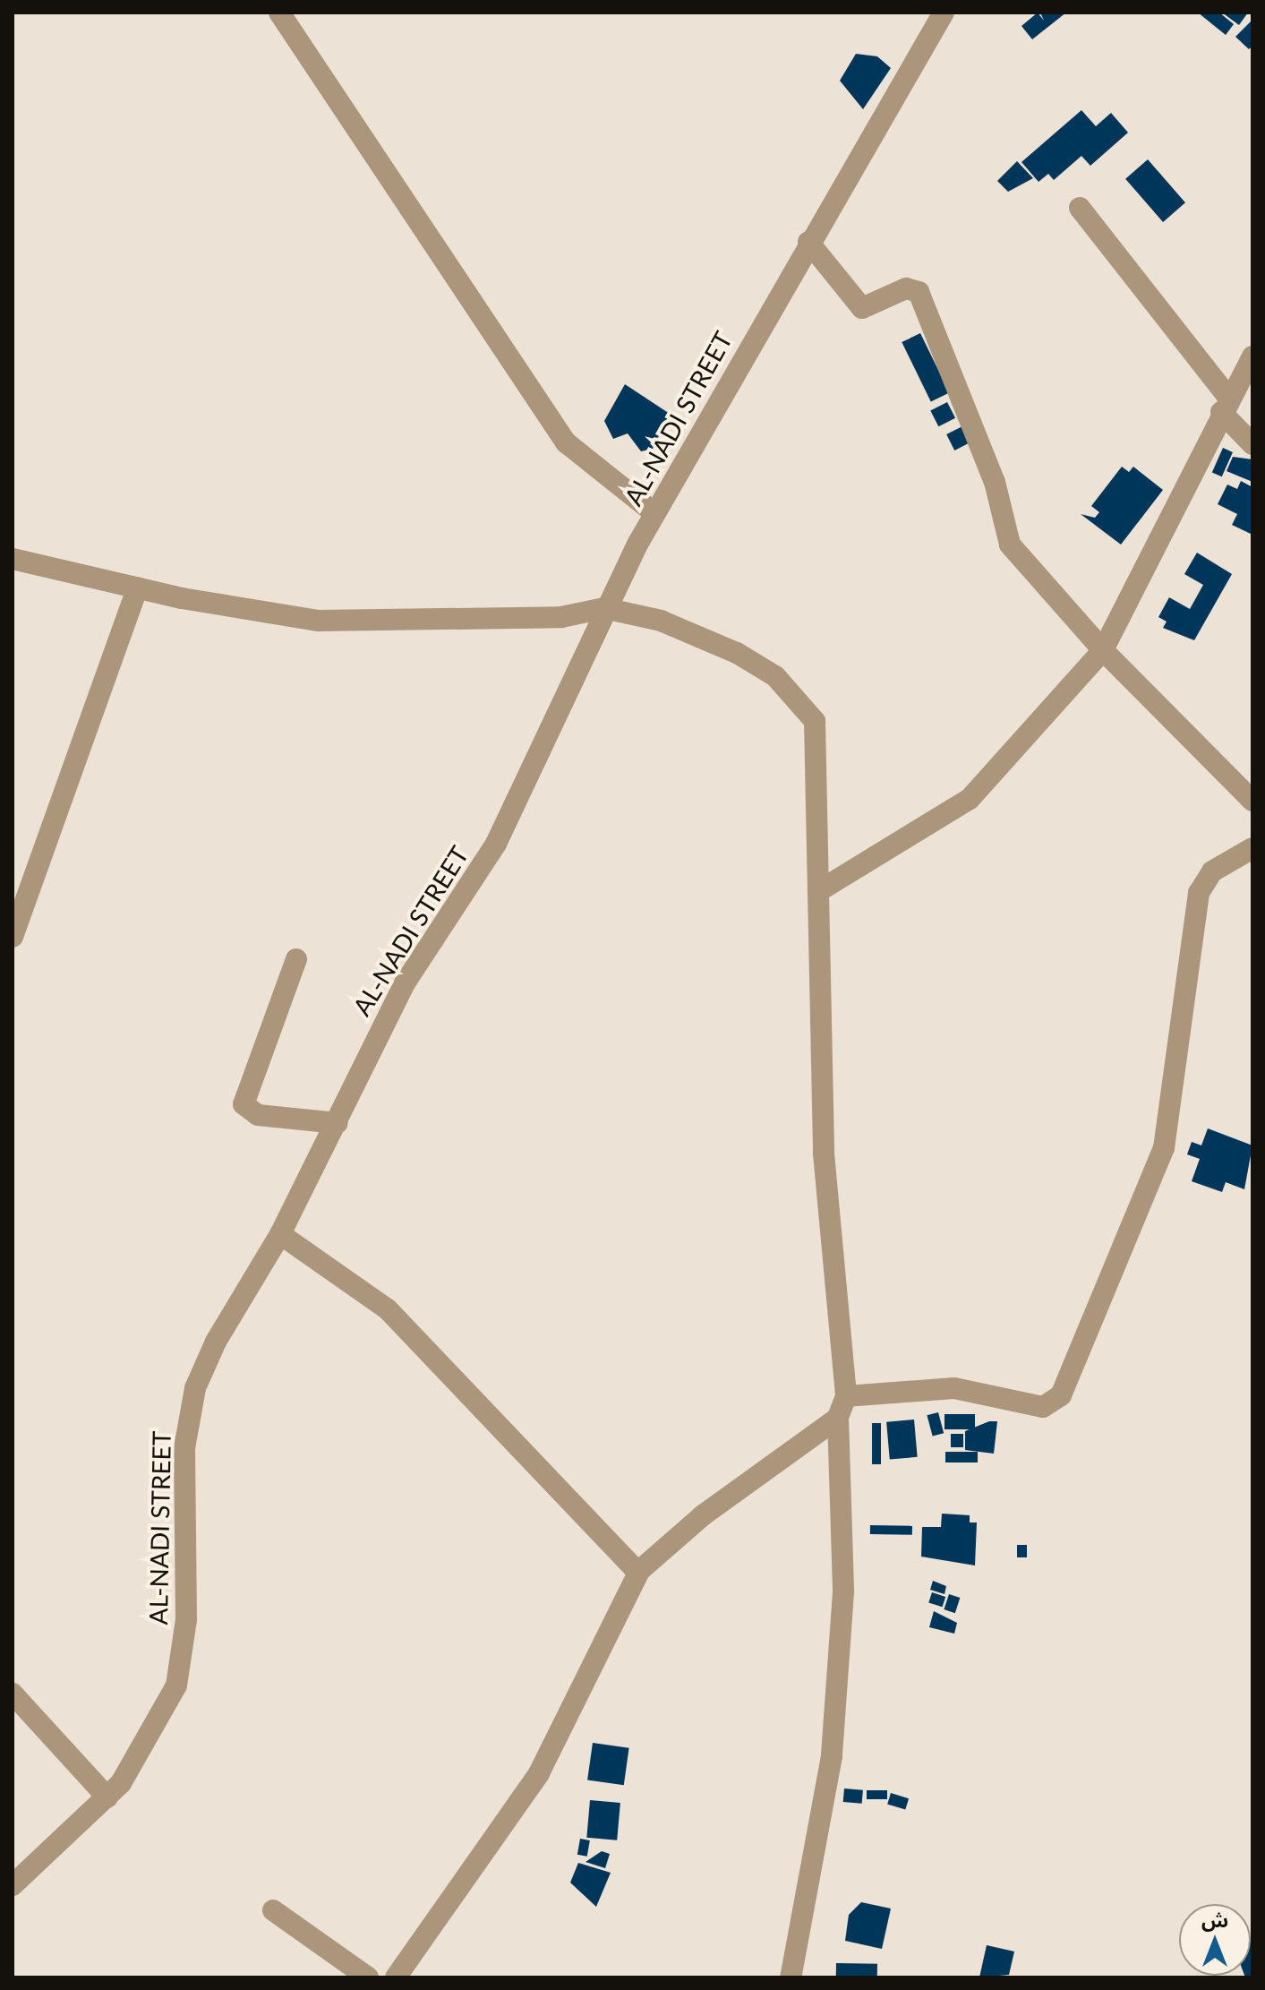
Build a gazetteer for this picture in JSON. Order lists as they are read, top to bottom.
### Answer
{
  "streets": {
    "street": ["AL-NADI STREET"]
  },
  "north": "top"
}
